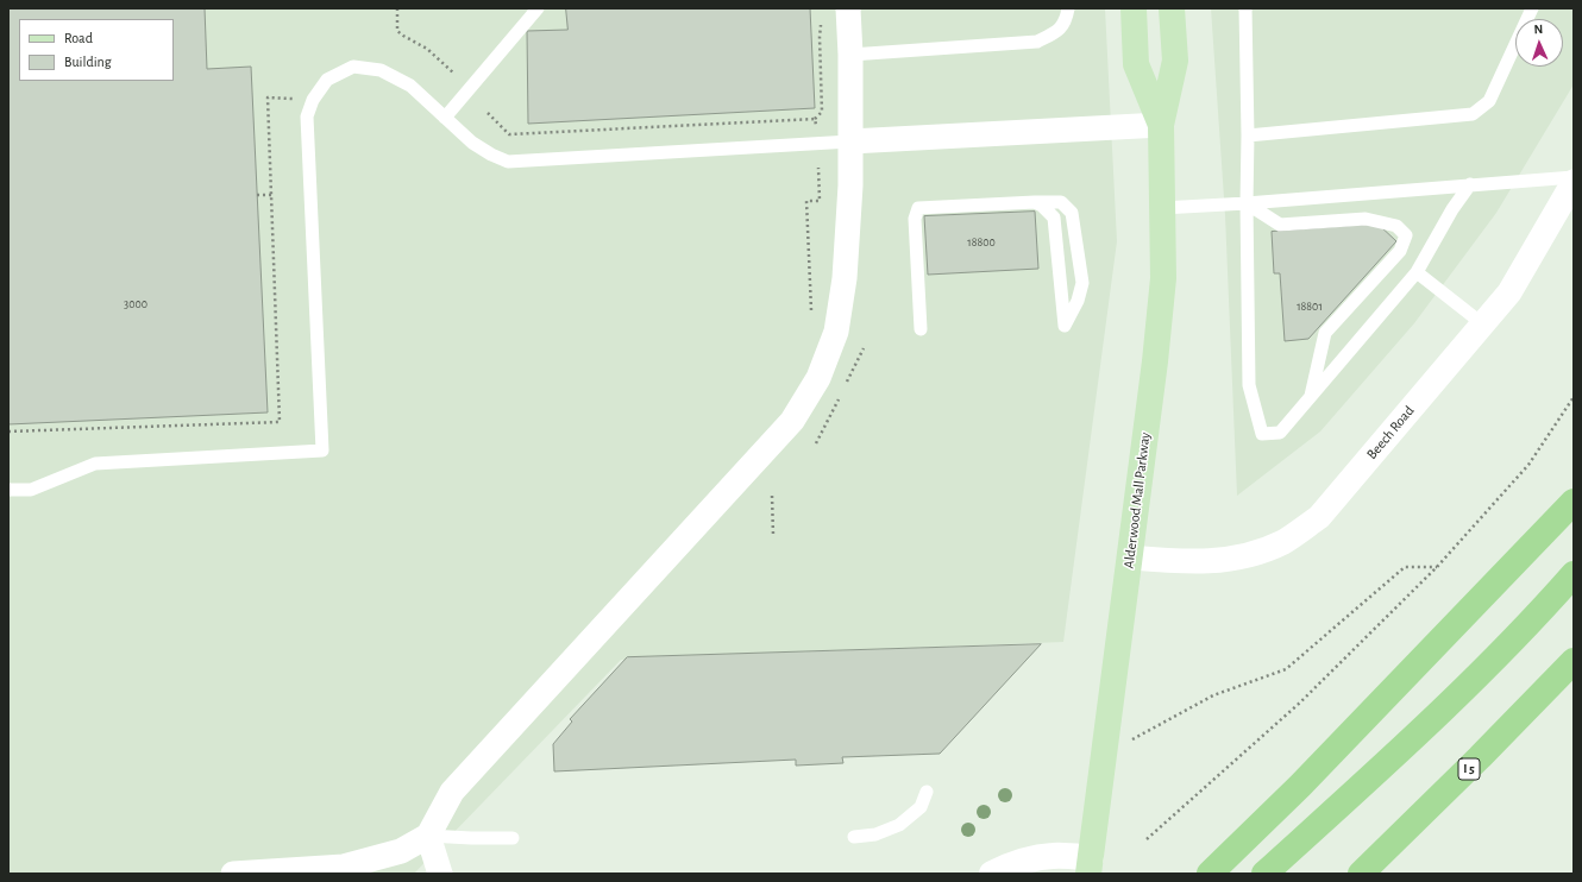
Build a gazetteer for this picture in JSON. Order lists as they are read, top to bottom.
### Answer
{
  "streets": {
    "highway": ["I 5"],
    "main road": ["Alderwood Mall Parkway"],
    "street": ["Beech Road"]
  },
  "crossings": [
    ["Beech Road", "Alderwood Mall Parkway"]
  ],
  "house_numbers": ["18800", "3000", "18801"],
  "legend": ["Road", "Building"],
  "north": "top"
}
